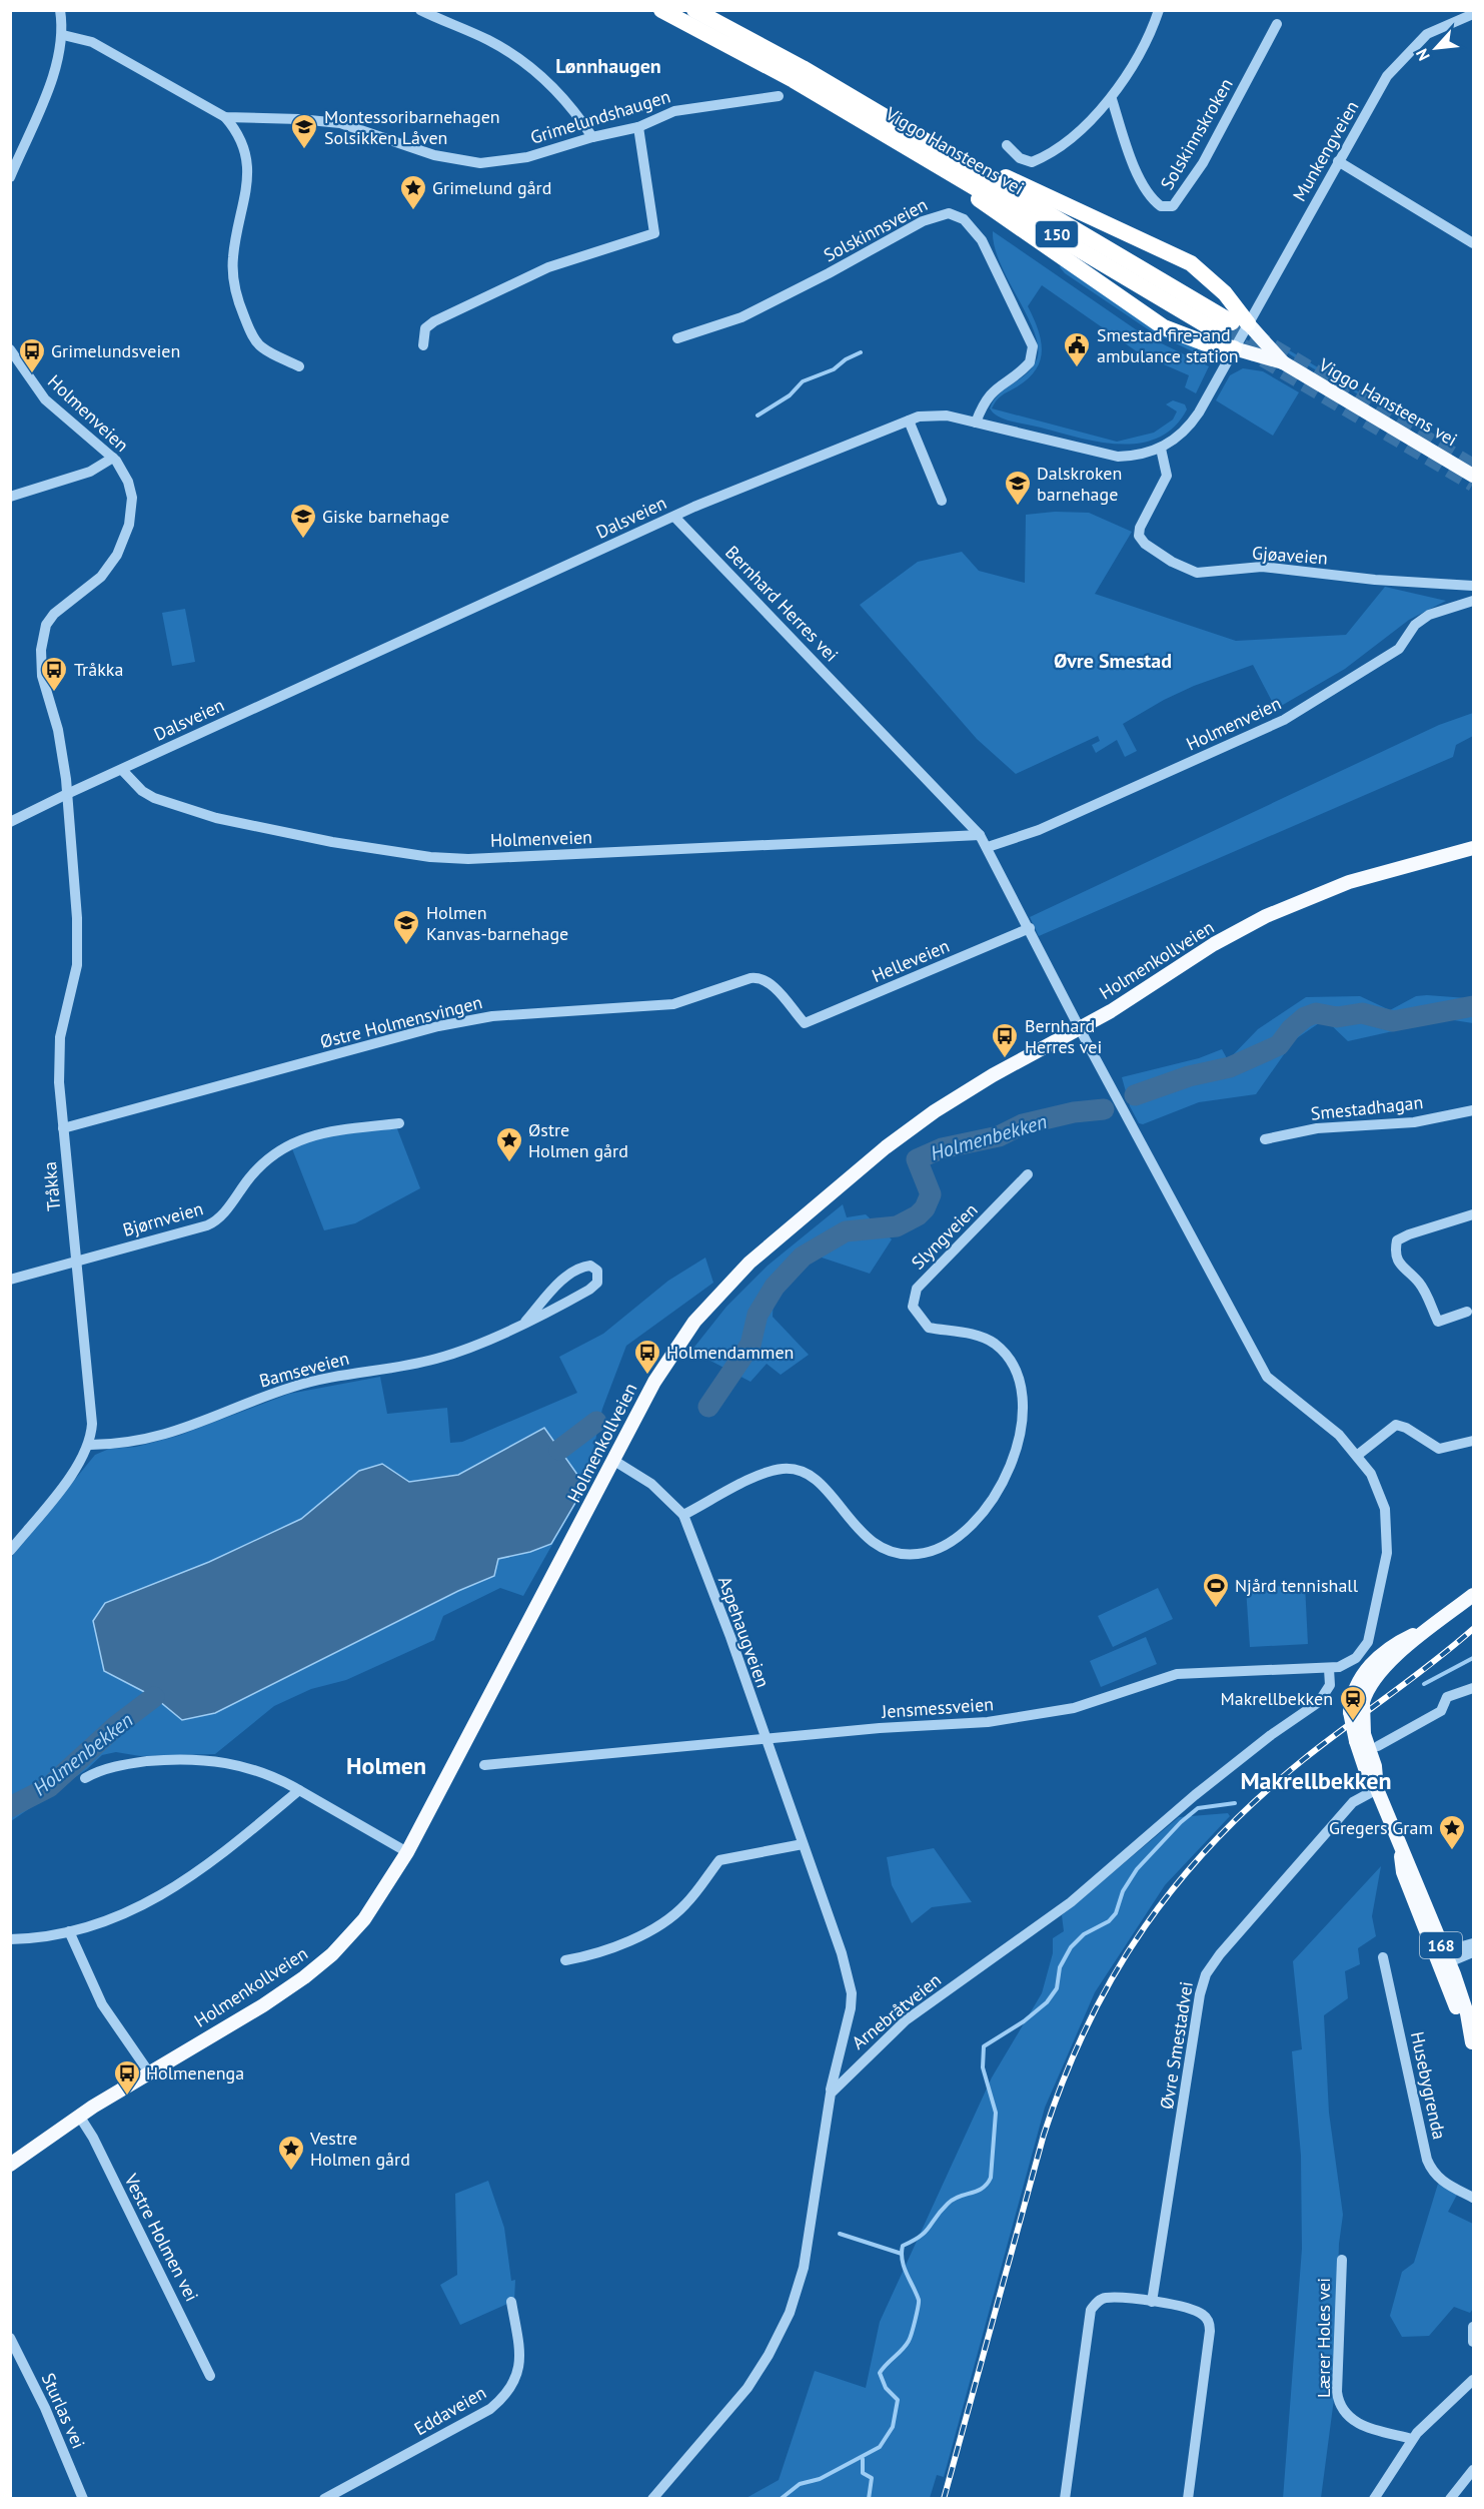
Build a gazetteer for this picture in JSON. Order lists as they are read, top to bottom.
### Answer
{
  "streets": {
    "highway": ["Viggo Hansteens vei", "150"],
    "main road": ["Holmenkollveien", "168"],
    "street": [
      "Grimelundshaugen",
      "Solskinnskroken",
      "Munkengveien",
      "Solskinnsveien",
      "Holmenveien",
      "Dalsveien",
      "Gjøaveien",
      "Bernhard Herres vei",
      "Helleveien",
      "Østre Holmensvingen",
      "Smestadhagan",
      "Tråkka",
      "Bjørnveien",
      "Slyngveien",
      "Bamseveien",
      "Aspehaugveien",
      "Jensmessveien",
      "Arnebråtveien",
      "Øvre Smestadvei",
      "Husebygrenda",
      "Vestre Holmen vei",
      "Lærer Holes vei",
      "Sturlas vei",
      "Eddaveien"
    ]
  },
  "crossings": [
    ["Viggo Hansteens vei", "Munkengveien"],
    ["Viggo Hansteens vei", "Dalsveien"],
    ["Munkengveien", "Dalsveien"],
    ["Solskinnsveien", "Dalsveien"],
    ["Holmenveien", "Dalsveien"],
    ["Holmenveien", "Bernhard Herres vei"],
    ["Holmenveien", "Tråkka"],
    ["Dalsveien", "Gjøaveien"],
    ["Dalsveien", "Bernhard Herres vei"],
    ["Dalsveien", "Tråkka"],
    ["Bernhard Herres vei", "Holmenkollveien"],
    ["Bernhard Herres vei", "Helleveien"],
    ["Bernhard Herres vei", "Jensmessveien"],
    ["Holmenkollveien", "Aspehaugveien"],
    ["Holmenkollveien", "Vestre Holmen vei"],
    ["Helleveien", "Østre Holmensvingen"],
    ["Østre Holmensvingen", "Tråkka"],
    ["Tråkka", "Bjørnveien"],
    ["Tråkka", "Bamseveien"],
    ["Slyngveien", "Aspehaugveien"],
    ["Aspehaugveien", "Jensmessveien"],
    ["Aspehaugveien", "Arnebråtveien"],
    ["Jensmessveien", "Arnebråtveien"],
    ["168", "Øvre Smestadvei"]
  ],
  "districts": [
    "Lønnhaugen",
    "Øvre Smestad",
    "Holmen",
    "Makrellbekken"
  ],
  "water": ["Holmenbekken"],
  "places": {
    "school or university": [
      "Montessoribarnehagen Solsikken Låven",
      "Dalskroken barnehage",
      "Giske barnehage",
      "Holmen Kanvas-barnehage"
    ],
    "place": [
      "Grimelund gård",
      "Østre Holmen gård",
      "Gregers Gram",
      "Vestre Holmen gård"
    ],
    "public building": ["Smestad fire- and ambulance station"],
    "bus stop": [
      "Grimelundsveien",
      "Tråkka",
      "Bernhard Herres vei",
      "Holmendammen",
      "Holmenenga"
    ],
    "sports": ["Njård tennishall"],
    "station": ["Makrellbekken"]
  },
  "north": "bottom left"
}
